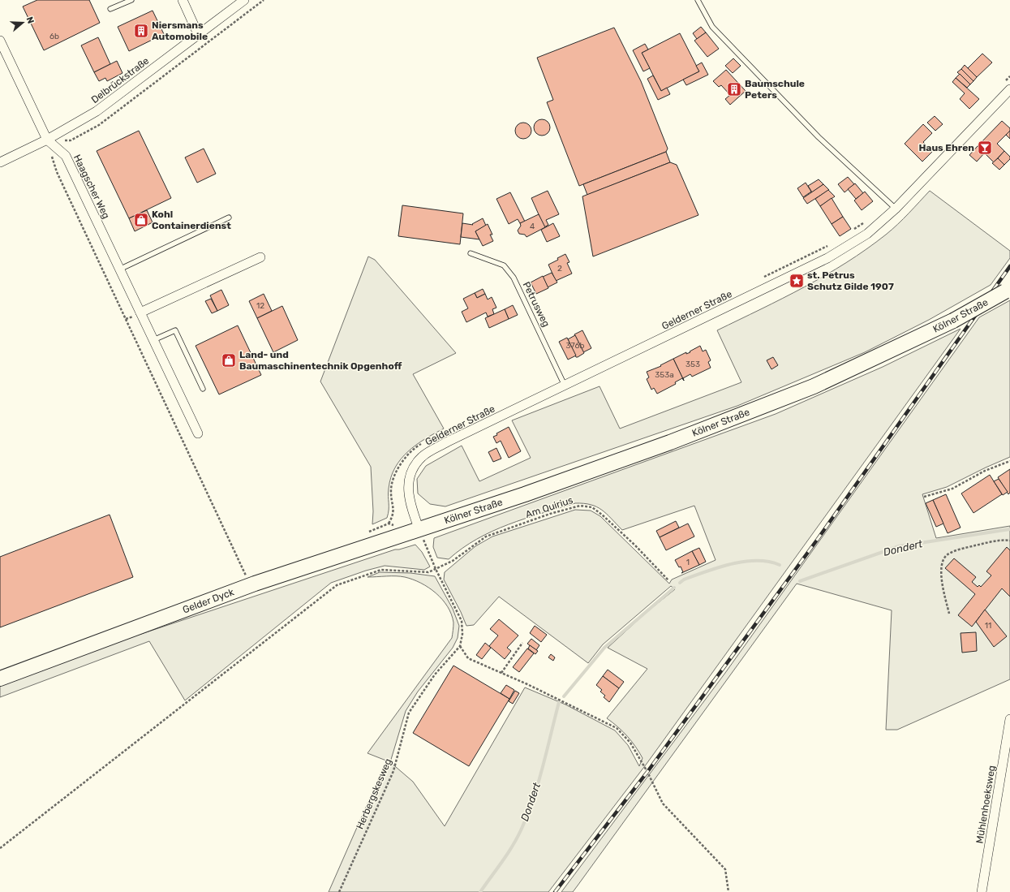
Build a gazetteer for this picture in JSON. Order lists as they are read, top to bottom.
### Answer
{
  "streets": {
    "main road": ["Kölner Straße", "Gelder Dyck"],
    "street": [
      "Delbrückstraße",
      "Haagscher Weg",
      "Gelderner Straße",
      "Mühlenhoeksweg"
    ],
    "lane": ["Petrusweg"],
    "path": ["Am Quirius", "Herbergskesweg"]
  },
  "crossings": [
    ["Delbrückstraße", "Haagscher Weg"],
    ["Petrusweg", "Gelderner Straße"],
    ["Gelderner Straße", "Kölner Straße"],
    ["Gelderner Straße", "Gelder Dyck"],
    ["Kölner Straße", "Gelder Dyck"]
  ],
  "water": ["Dondert"],
  "places": {
    "building": ["Niersmans Automobile", "Baumschule Peters"],
    "bar": ["Haus Ehren"],
    "shop": ["Kohl Containerdienst", "Land- und Baumaschinentechnik Opgenhoff"],
    "place": ["st. Petrus Schutz Gilde 1907"]
  },
  "house_numbers": [
    "6b",
    "4",
    "2",
    "12",
    "376b",
    "353",
    "353a",
    "1",
    "11"
  ],
  "north": "right"
}
